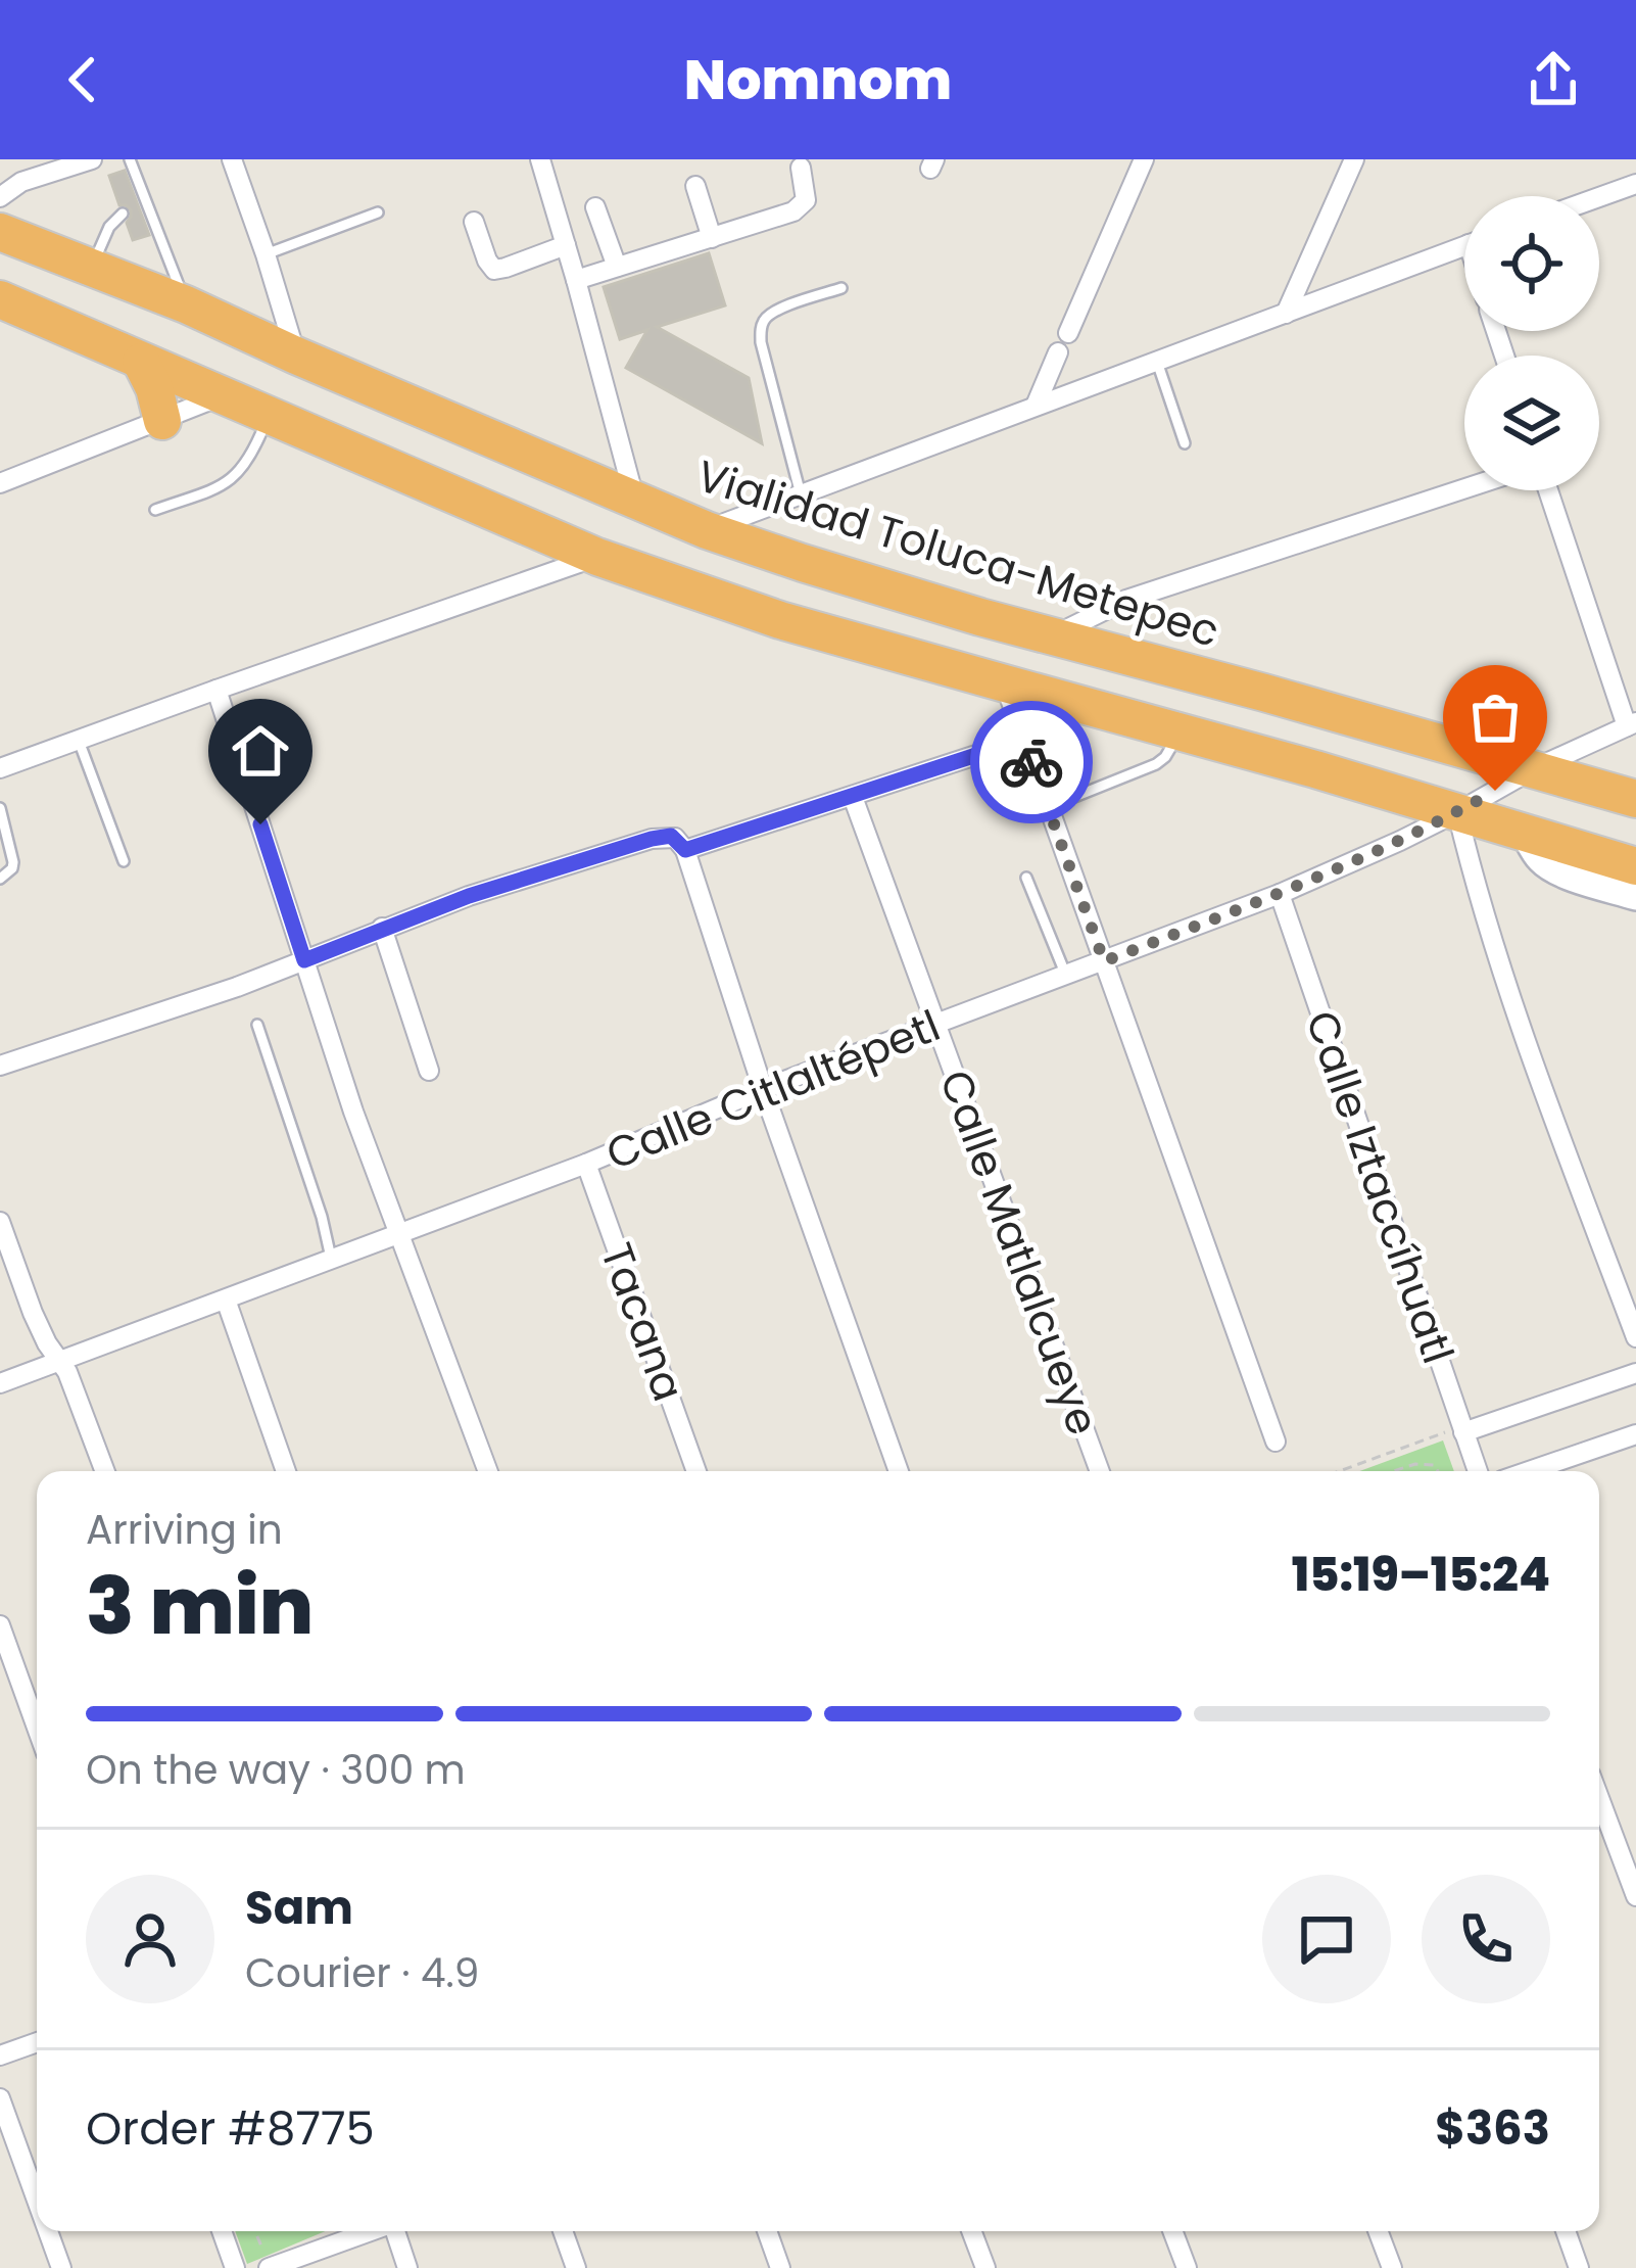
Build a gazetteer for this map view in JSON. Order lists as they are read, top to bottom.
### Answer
{
  "streets": {
    "highway": ["Vialidad Toluca-Metepec"],
    "street": [
      "Calle Citlaltépetl",
      "Calle Iztaccíhuatl",
      "Calle Matlalcueye",
      "Tacana"
    ]
  },
  "crossings": [
    ["Vialidad Toluca-Metepec", "Calle Citlaltépetl"],
    ["Calle Citlaltépetl", "Calle Iztaccíhuatl"],
    ["Calle Citlaltépetl", "Calle Matlalcueye"],
    ["Calle Citlaltépetl", "Tacana"]
  ],
  "page": {
    "header": "Nomnom",
    "heading": ["3 min", "Arriving in", "15:19–15:24"],
    "panel": [
      "Sam",
      "Courier · 4.9",
      "Order #8775",
      "$363"
    ],
    "bar": "On the way · 300 m"
  }
}
